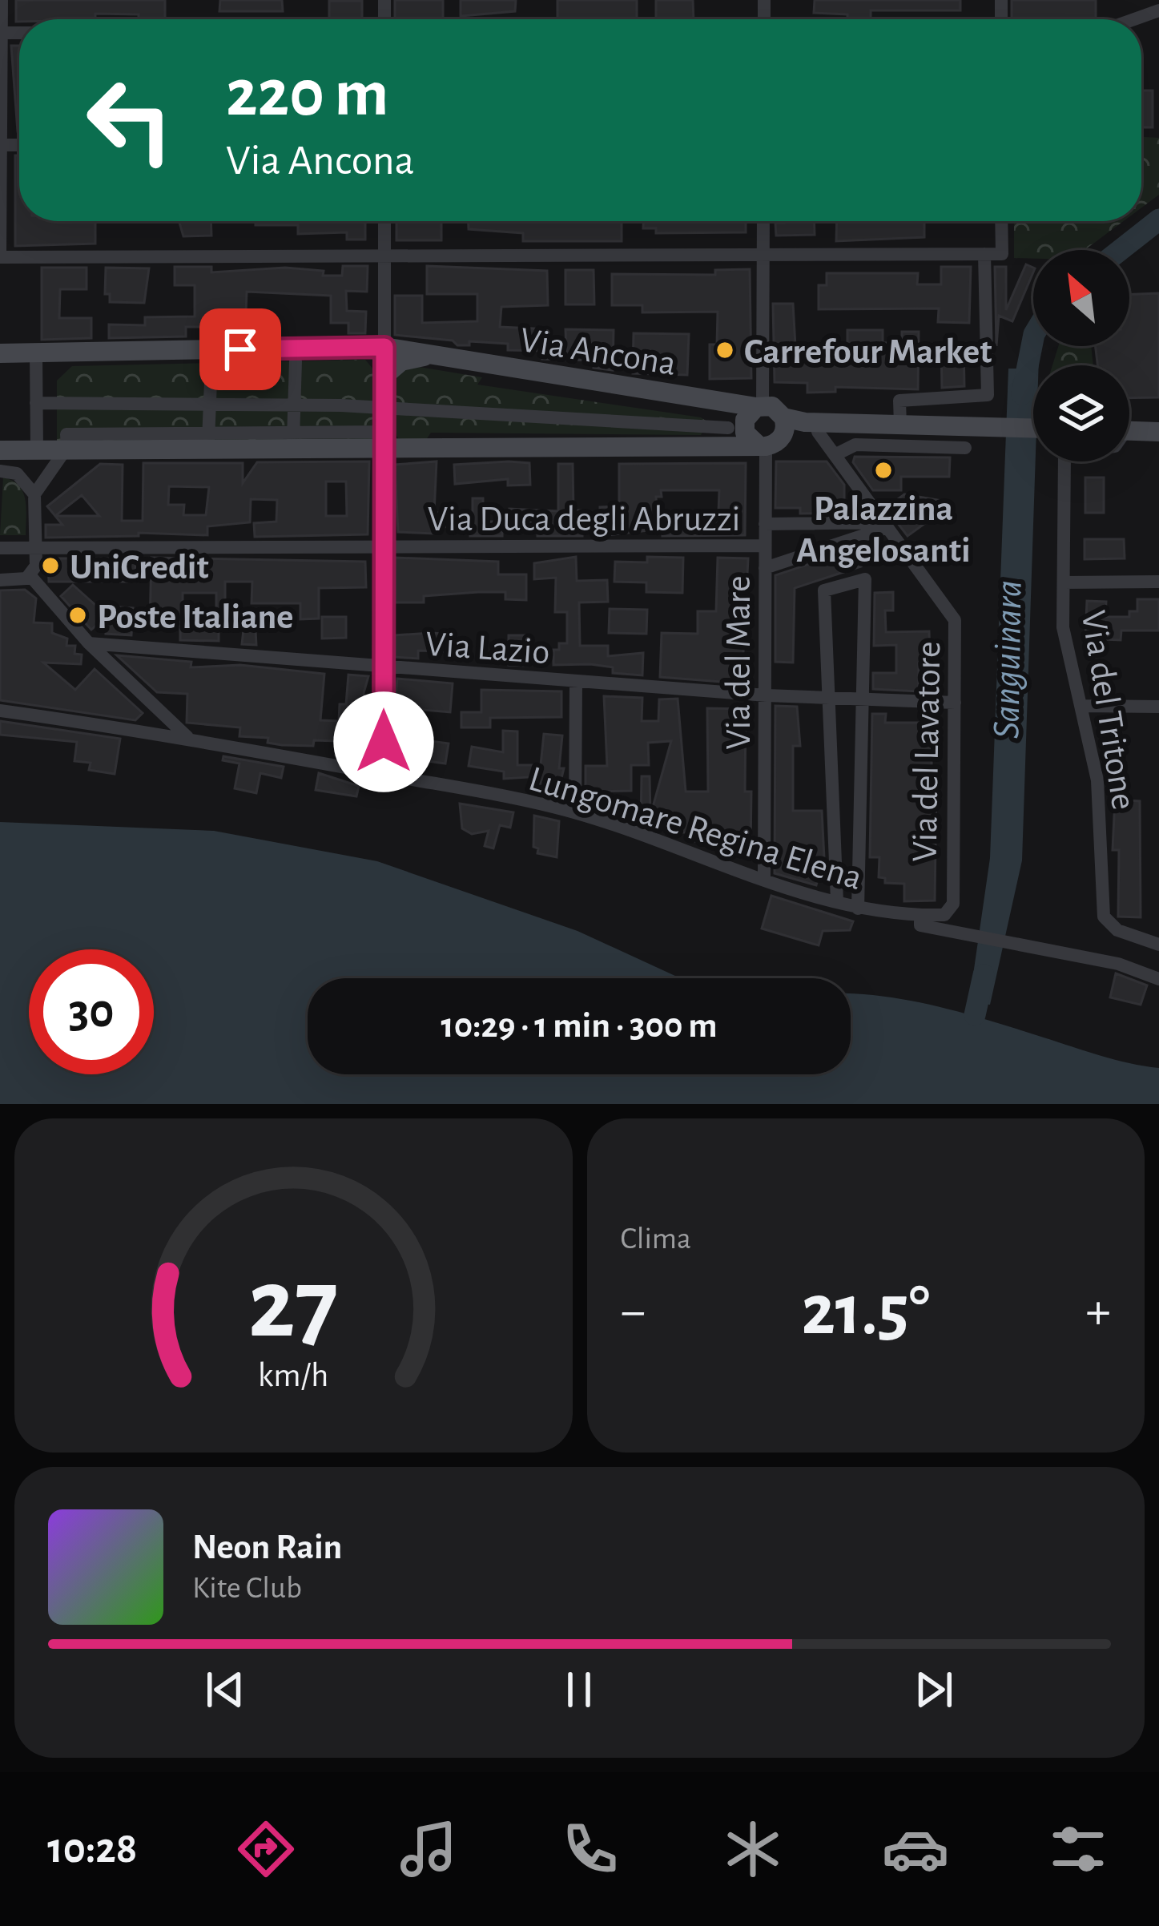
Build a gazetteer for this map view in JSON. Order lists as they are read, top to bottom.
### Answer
{
  "streets": {
    "street": [
      "Via Ancona",
      "Via Duca degli Abruzzi",
      "Via Lazio",
      "Via del Mare",
      "Via del Tritone",
      "Via del Lavatore",
      "Lungomare Regina Elena"
    ]
  },
  "crossings": [
    ["Via Duca degli Abruzzi", "Via del Mare"],
    ["Via Lazio", "Via del Mare"],
    ["Via Lazio", "Via del Lavatore"],
    ["Via del Mare", "Lungomare Regina Elena"],
    ["Via del Lavatore", "Lungomare Regina Elena"]
  ],
  "water": ["Sanguinara"],
  "places": [
    "Carrefour Market",
    "Palazzina Angelosanti",
    "UniCredit",
    "Poste Italiane"
  ],
  "north": "top left",
  "page": {
    "turn": ["220 m", "Via Ancona"],
    "limit": "30",
    "trip": "10:29 · 1 min · 300 m",
    "tile": "Clima",
    "heat": ["−", "21.5°", "+"],
    "song": ["Neon Rain", "Kite Club"],
    "tabs": "10:28",
    "gauge": ["27", "km/h"]
  }
}
